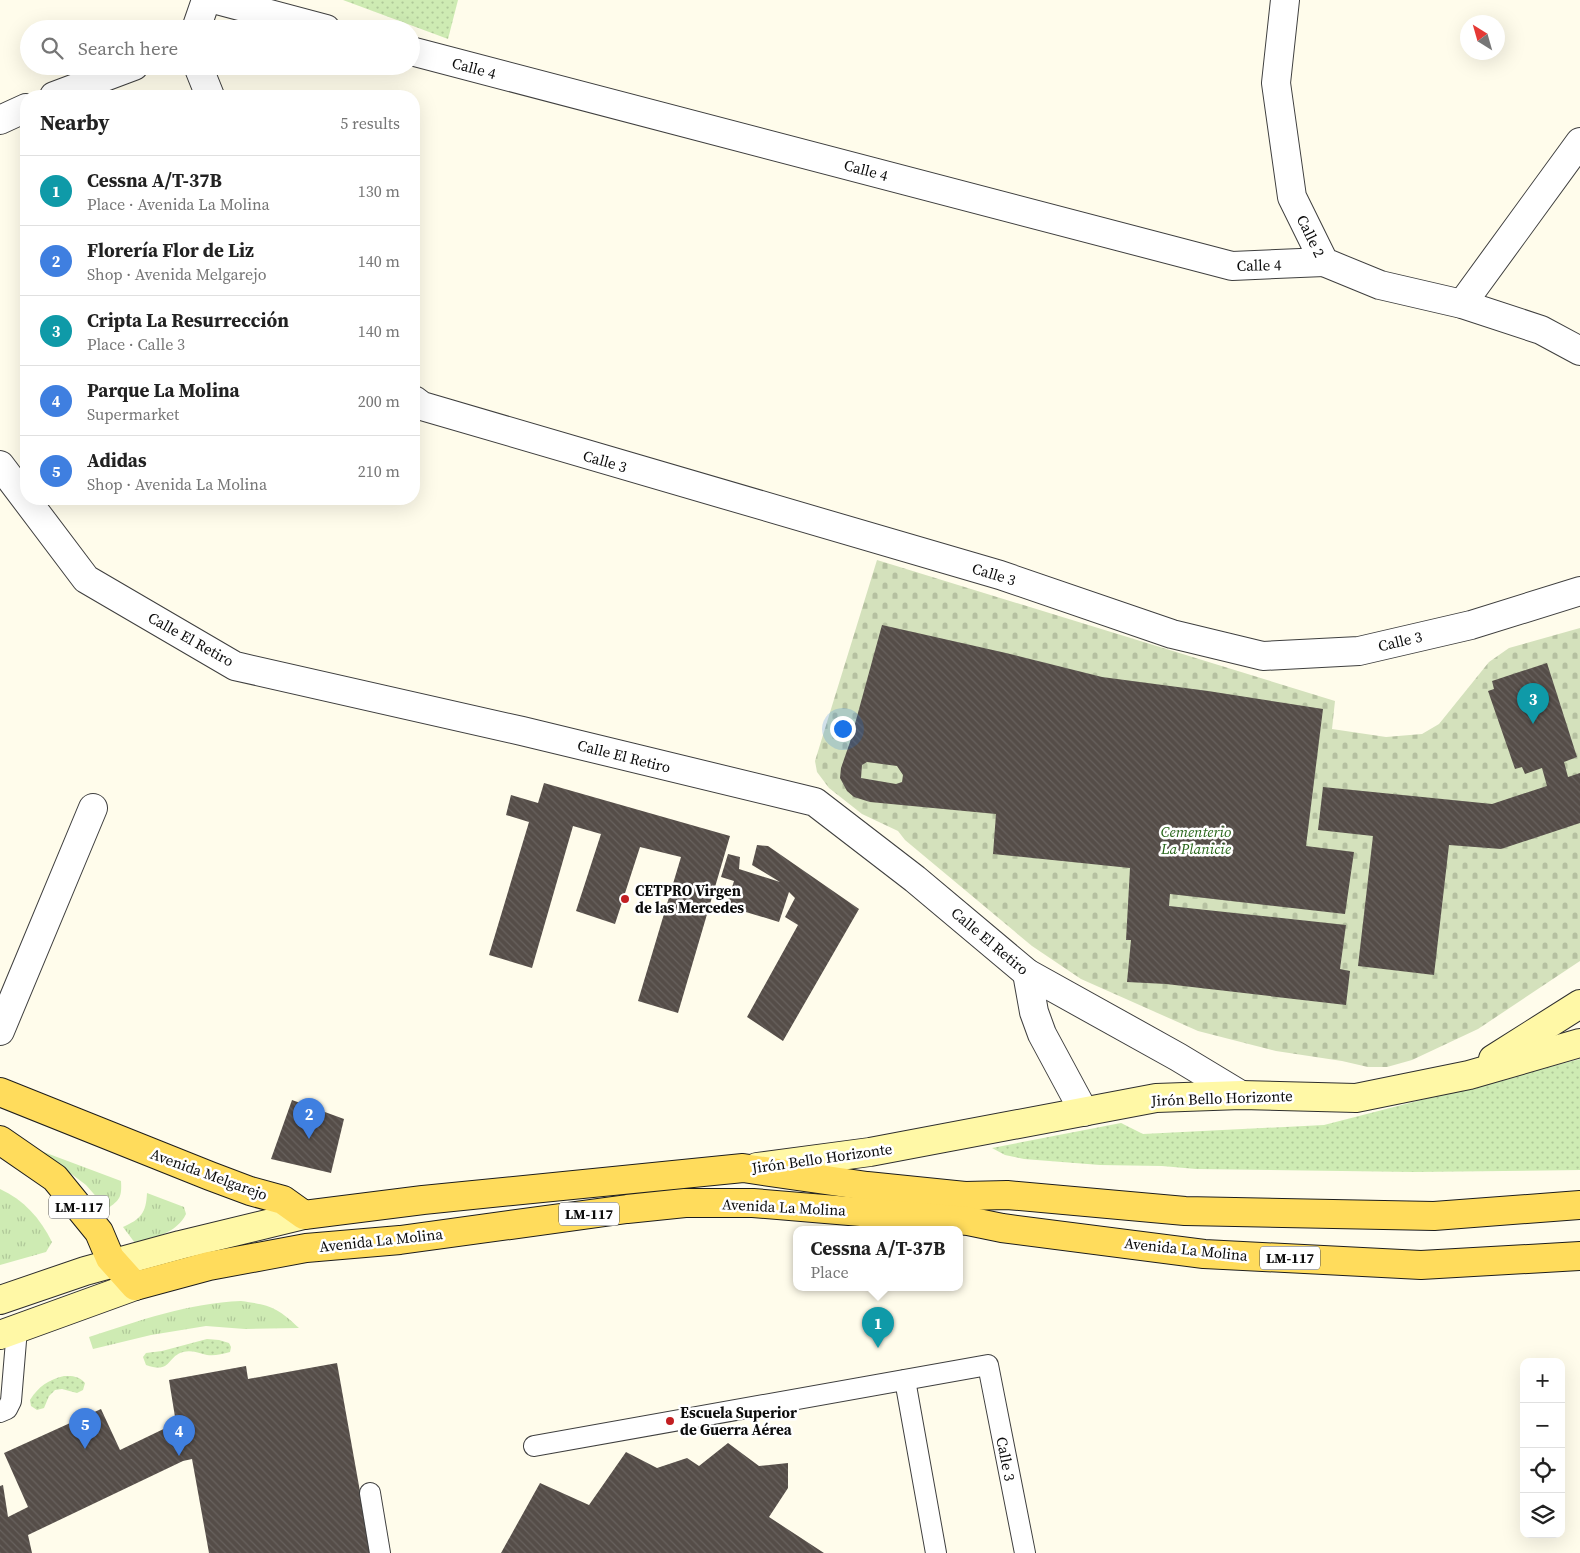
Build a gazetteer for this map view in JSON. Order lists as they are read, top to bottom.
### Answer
{
  "streets": {
    "main road": ["Avenida Melgarejo", "LM-117", "Avenida La Molina"],
    "street": [
      "Calle 4",
      "Calle 2",
      "Calle 3",
      "Calle El Retiro",
      "Jirón Bello Horizonte"
    ]
  },
  "crossings": [
    ["Calle 4", "Calle 2"],
    ["Calle El Retiro", "Jirón Bello Horizonte"],
    ["Jirón Bello Horizonte", "Avenida La Molina"],
    ["Avenida Melgarejo", "LM-117"],
    ["Avenida Melgarejo", "Avenida La Molina"],
    ["LM-117", "Avenida La Molina"]
  ],
  "parks": ["Cementerio La Planicie"],
  "places": ["CETPRO Virgen de las Mercedes", "Escuela Superior de Guerra Aérea"],
  "north": "top left",
  "page": {
    "search": "Search here",
    "heading": ["Nearby", "5 results"],
    "list": [
      {
        "mark": "1",
        "name": "Cessna A/T-37B",
        "note": "Place · Avenida La Molina",
        "value": "130 m"
      },
      {
        "mark": "2",
        "name": "Florería Flor de Liz",
        "note": "Shop · Avenida Melgarejo",
        "value": "140 m"
      },
      {
        "mark": "3",
        "name": "Cripta La Resurrección",
        "note": "Place · Calle 3",
        "value": "140 m"
      },
      {
        "mark": "4",
        "name": "Parque La Molina",
        "note": "Supermarket",
        "value": "200 m"
      },
      {
        "mark": "5",
        "name": "Adidas",
        "note": "Shop · Avenida La Molina",
        "value": "210 m"
      }
    ],
    "pins": [
      "3",
      "2",
      "1",
      "5",
      "4"
    ],
    "popup": ["Cessna A/T-37B", "Place"],
    "map_buttons": ["+", "−"]
  }
}
